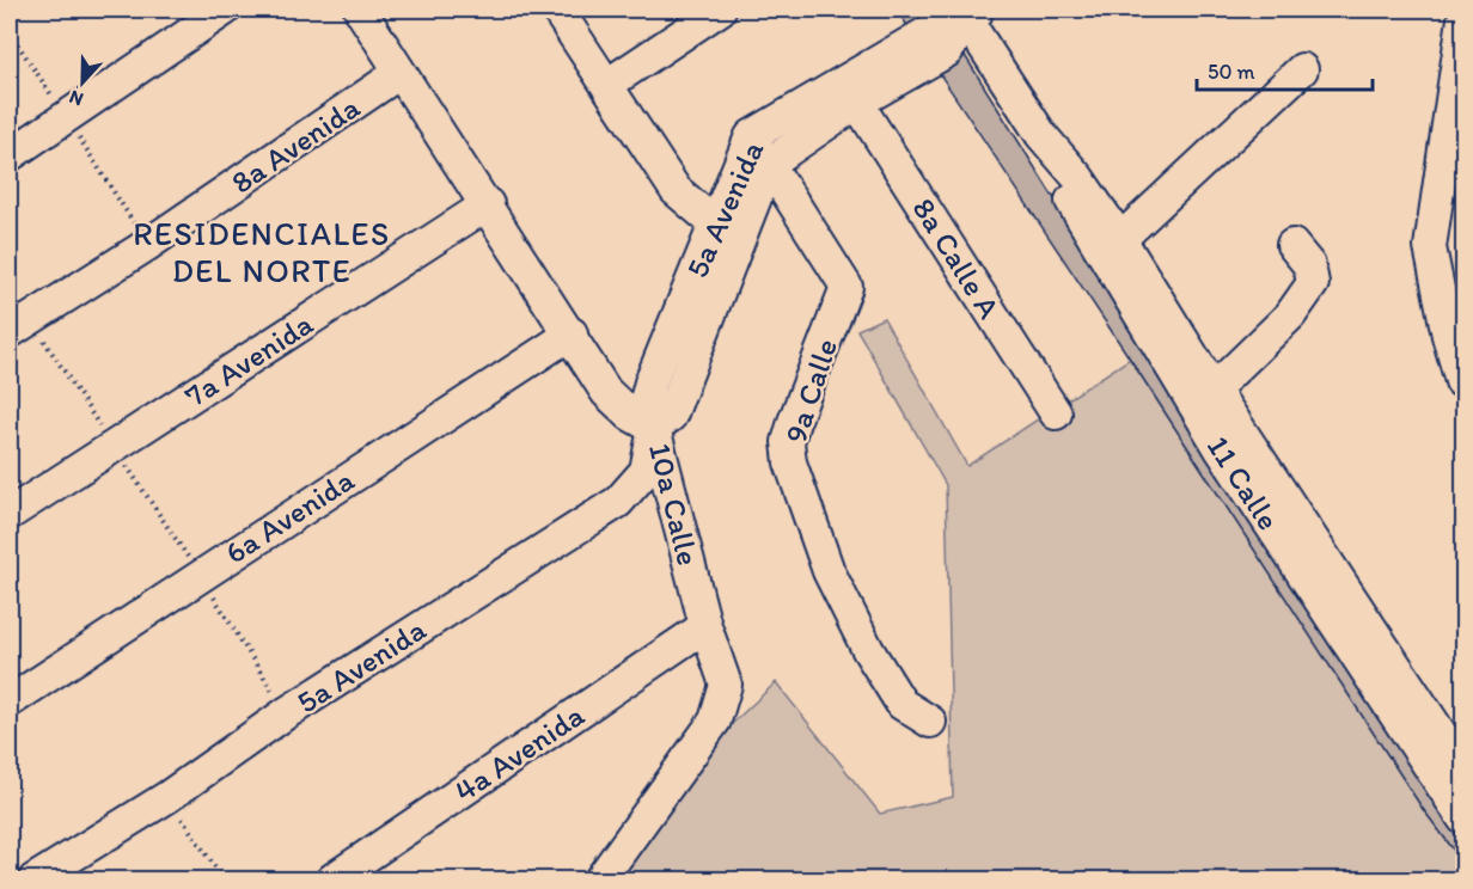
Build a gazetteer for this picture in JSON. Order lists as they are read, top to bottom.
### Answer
{
  "streets": {
    "street": [
      "8a Avenida",
      "5a Avenida",
      "8a Calle A",
      "7a Avenida",
      "9a Calle",
      "11 Calle",
      "10a Calle",
      "6a Avenida",
      "4a Avenida"
    ]
  },
  "crossings": [
    ["8a Avenida", "10a Calle"],
    ["5a Avenida", "8a Calle A"],
    ["5a Avenida", "9a Calle"],
    ["5a Avenida", "11 Calle"],
    ["5a Avenida", "10a Calle"],
    ["7a Avenida", "10a Calle"],
    ["10a Calle", "6a Avenida"],
    ["10a Calle", "4a Avenida"]
  ],
  "districts": ["RESIDENCIALES DEL NORTE"],
  "scale_bar": "50 m",
  "north": "bottom"
}
